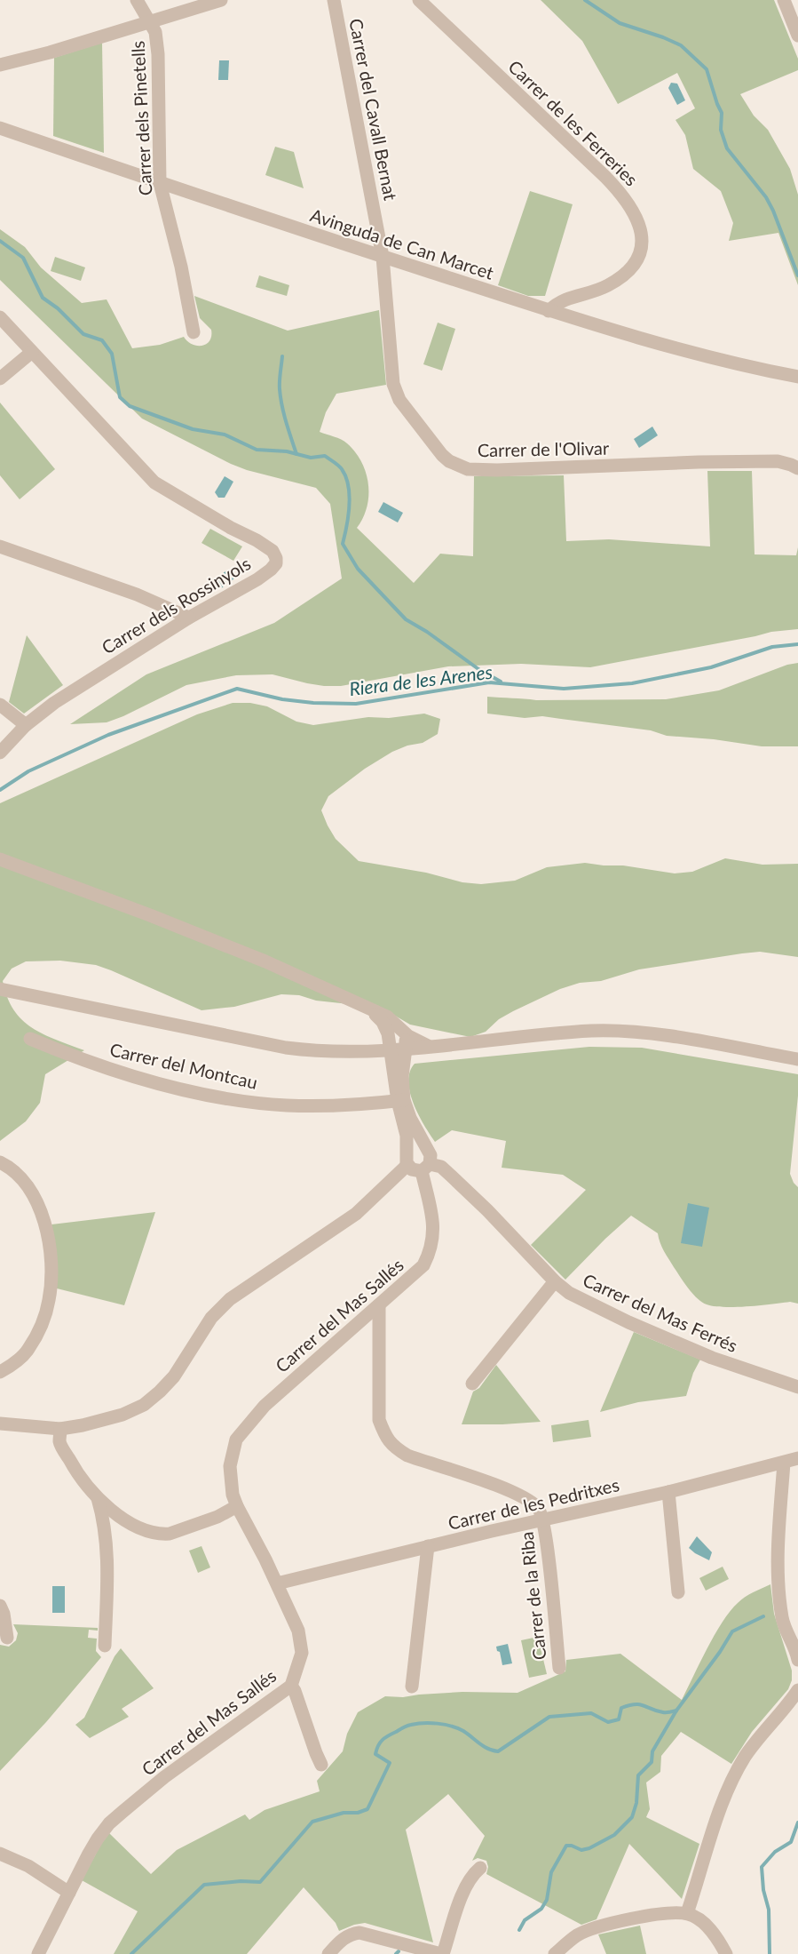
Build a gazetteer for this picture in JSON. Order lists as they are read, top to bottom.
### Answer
{
  "streets": {
    "street": [
      "Carrer del Cavall Bernat",
      "Carrer dels Pinetells",
      "Carrer de les Ferreries",
      "Avinguda de Can Marcet",
      "Carrer de l'Olivar",
      "Carrer dels Rossinyols",
      "Carrer del Montcau",
      "Carrer del Mas Ferrés",
      "Carrer del Mas Sallés",
      "Carrer de les Pedritxes",
      "Carrer de la Riba"
    ]
  },
  "crossings": [
    ["Carrer del Cavall Bernat", "Avinguda de Can Marcet"],
    ["Carrer del Cavall Bernat", "Carrer de l'Olivar"],
    ["Carrer dels Pinetells", "Avinguda de Can Marcet"],
    ["Carrer de les Ferreries", "Avinguda de Can Marcet"],
    ["Avinguda de Can Marcet", "Carrer de l'Olivar"],
    ["Carrer del Mas Ferrés", "Carrer del Mas Sallés"],
    ["Carrer del Mas Sallés", "Carrer de les Pedritxes"],
    ["Carrer de les Pedritxes", "Carrer de la Riba"]
  ],
  "water": ["Riera de les Arenes"]
}
